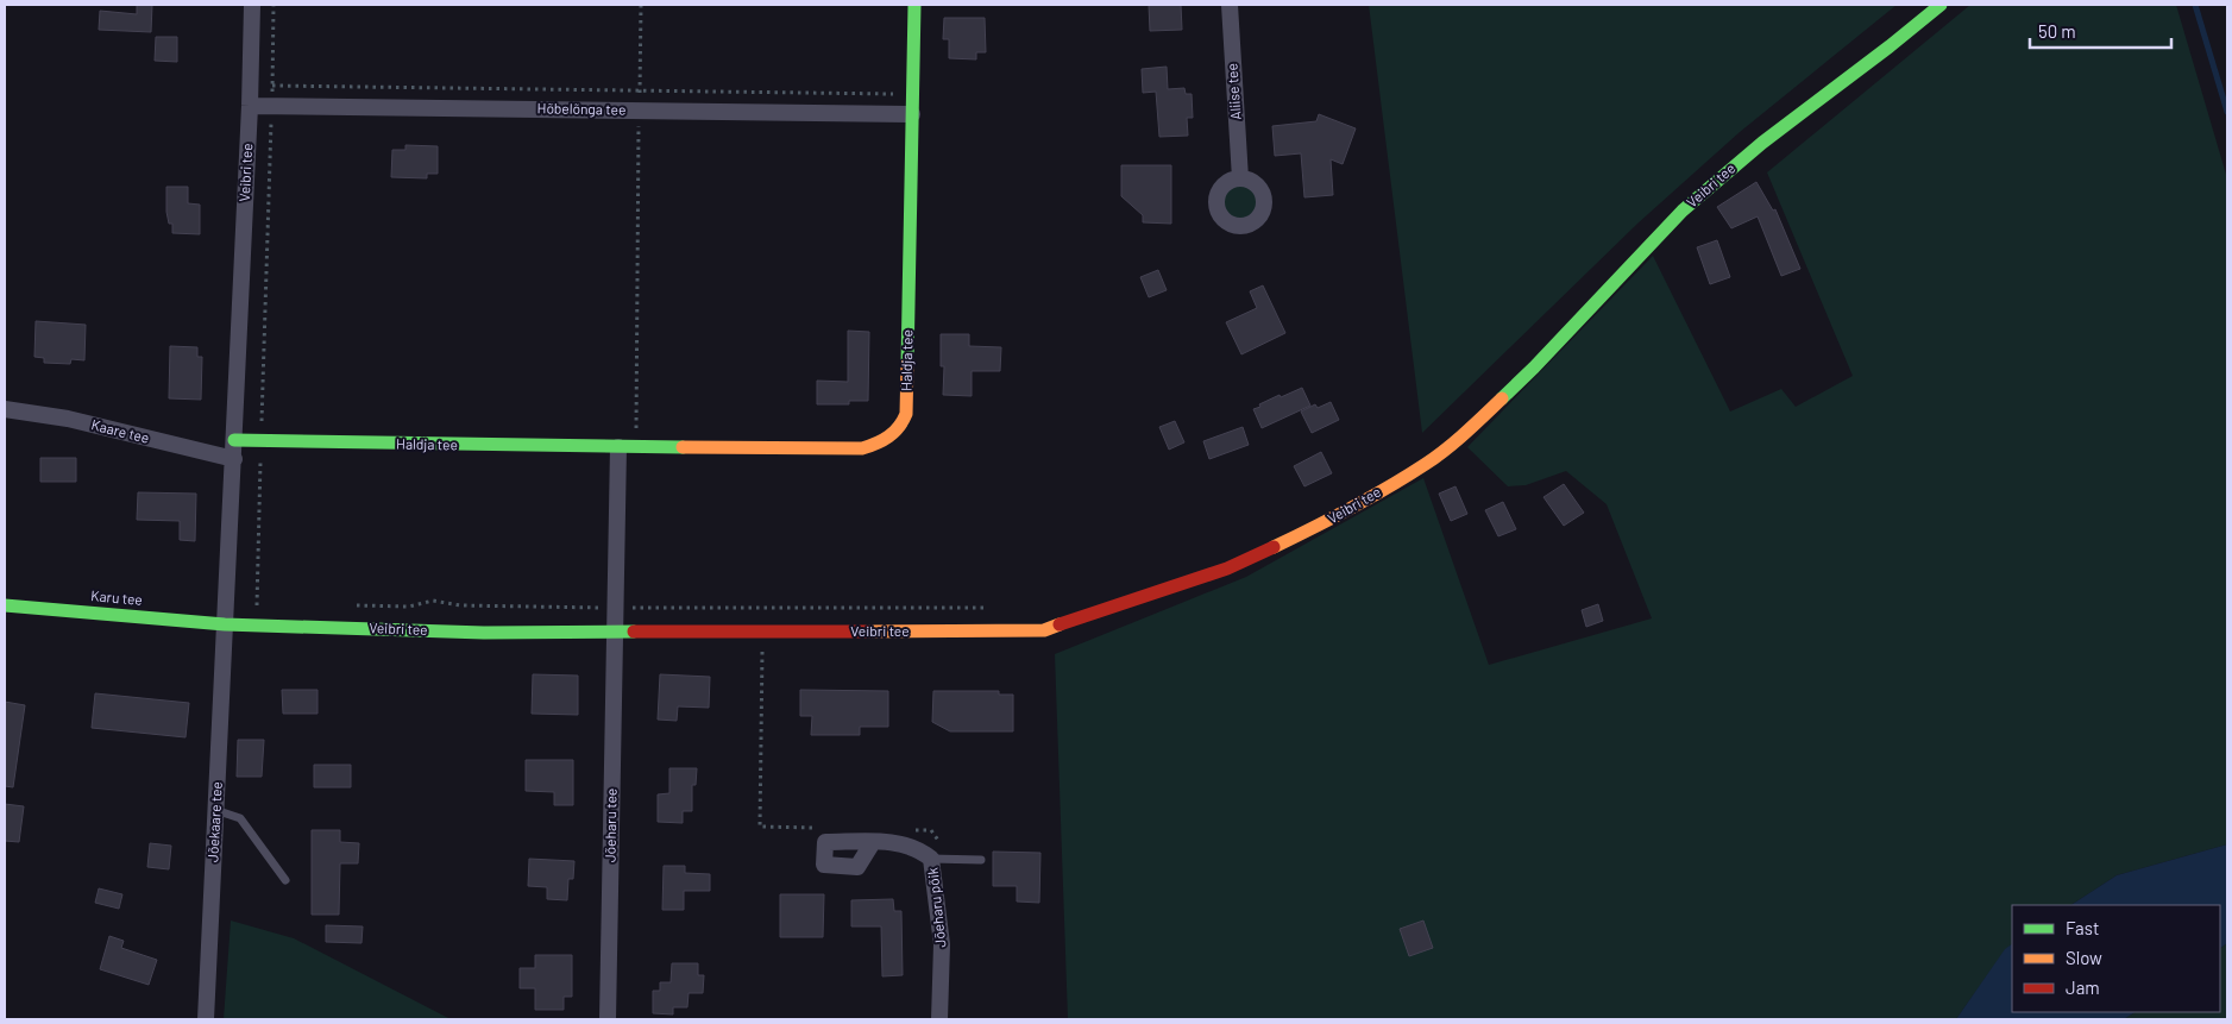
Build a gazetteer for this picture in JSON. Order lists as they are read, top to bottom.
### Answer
{
  "streets": {
    "street": [
      "Aliise tee",
      "Hõbelõnga tee",
      "Veibri tee",
      "Haldja tee",
      "Kaare tee",
      "Karu tee",
      "Jõekaare tee",
      "Jõeharu tee",
      "Jõeharu põik"
    ]
  },
  "crossings": [
    ["Hõbelõnga tee", "Veibri tee"],
    ["Hõbelõnga tee", "Haldja tee"],
    ["Veibri tee", "Haldja tee"],
    ["Veibri tee", "Kaare tee"],
    ["Veibri tee", "Karu tee"],
    ["Veibri tee", "Jõekaare tee"],
    ["Veibri tee", "Jõeharu tee"],
    ["Karu tee", "Jõekaare tee"]
  ],
  "legend": ["Fast", "Slow", "Jam"],
  "scale_bar": "50 m"
}
